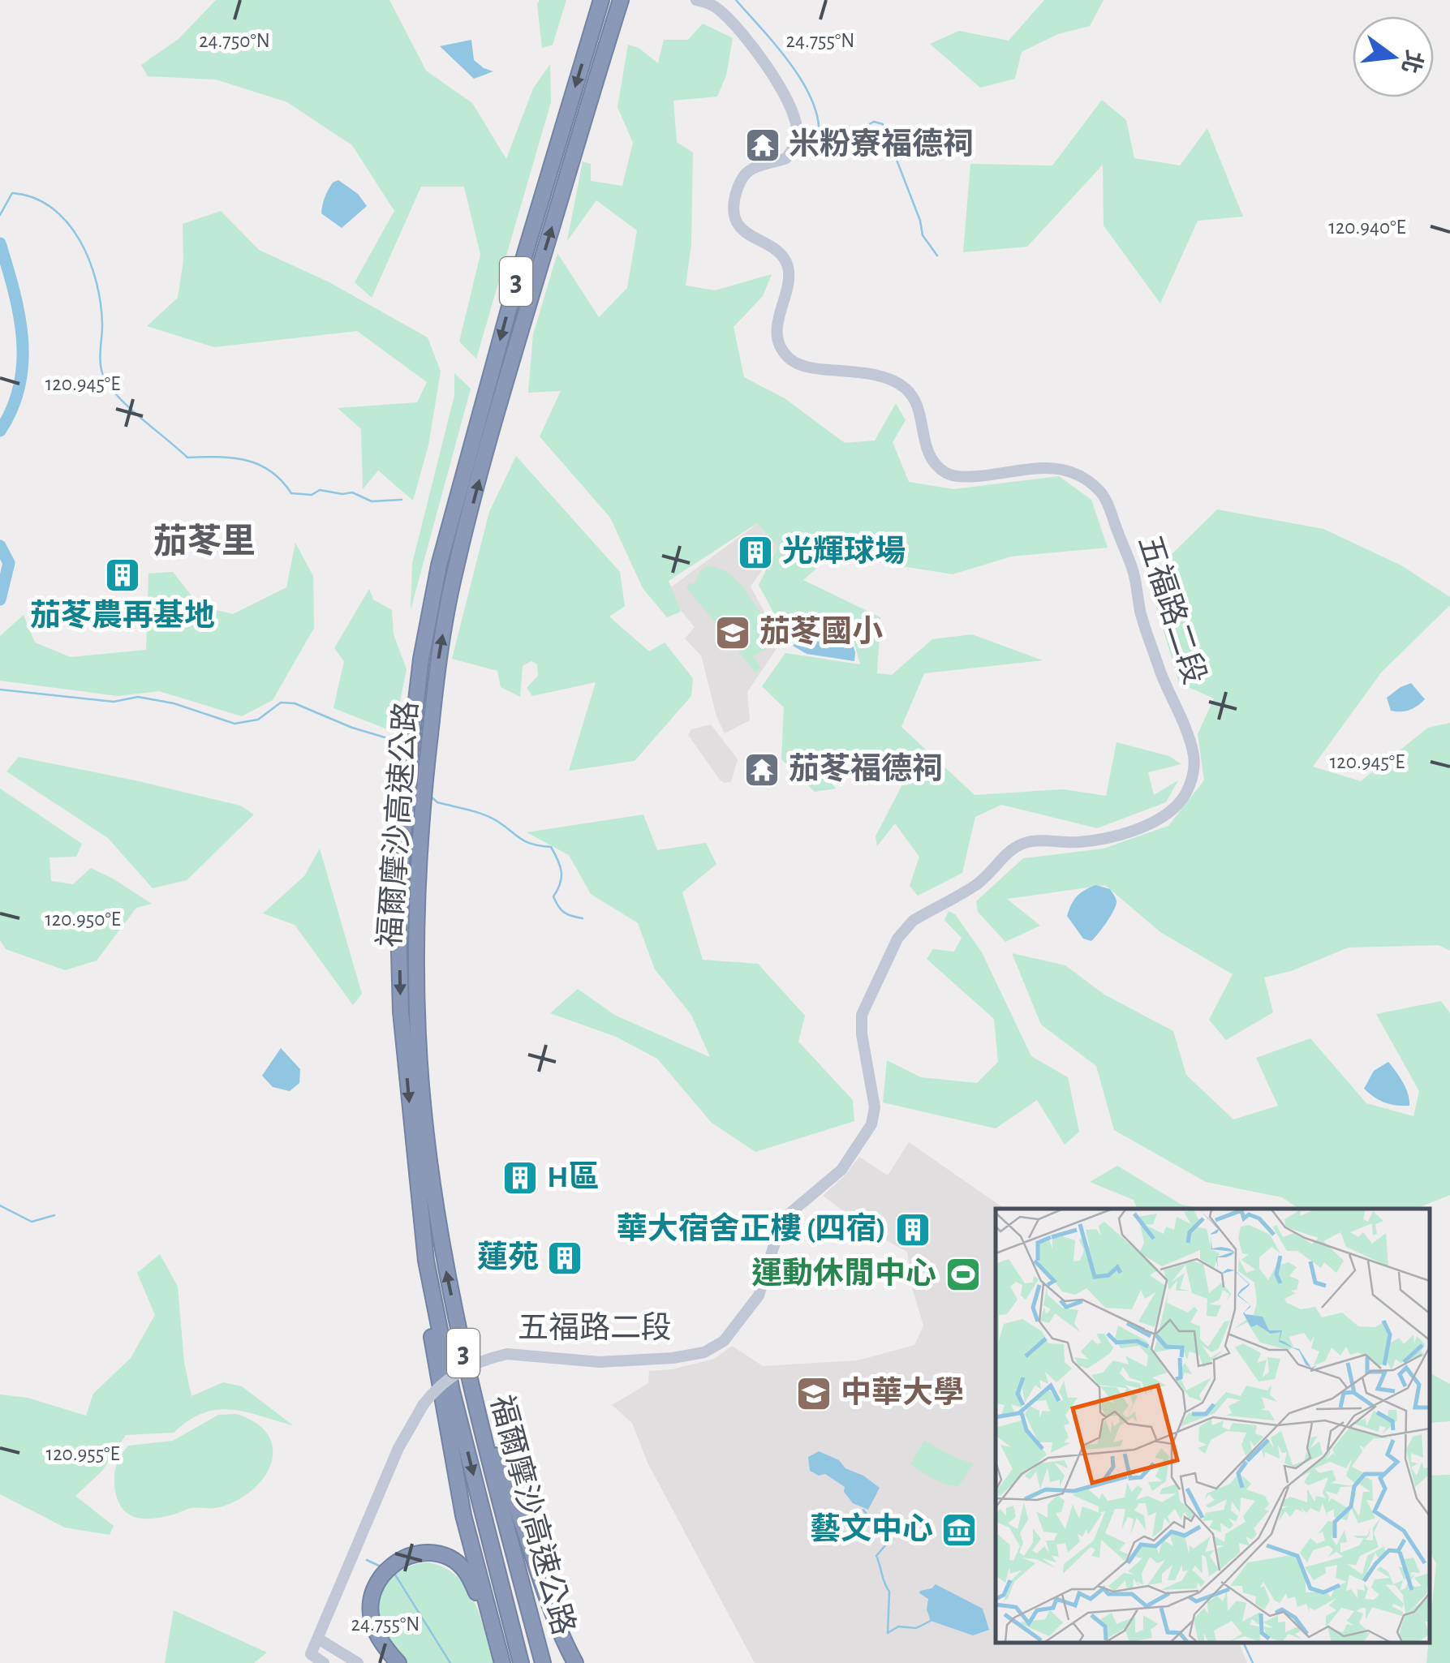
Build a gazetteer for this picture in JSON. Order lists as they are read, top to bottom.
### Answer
{
  "streets": {
    "highway": ["3", "福爾摩沙高速公路"],
    "main road": ["五福路二段"]
  },
  "districts": ["茄苳里"],
  "places": {
    "temple": ["米粉寮福德祠", "茄苳福德祠"],
    "building": [
      "光輝球場",
      "茄苳農再基地",
      "H區",
      "華大宿舍正樓 (四宿)",
      "蓮苑"
    ],
    "school or university": ["茄苳國小", "中華大學"],
    "sports": ["運動休閒中心"],
    "museum": ["藝文中心"]
  },
  "north": "right",
  "coordinates": [
    "24.750°N",
    "24.755°N",
    "120.940°E",
    "120.945°E",
    "120.950°E",
    "120.955°E"
  ]
}
